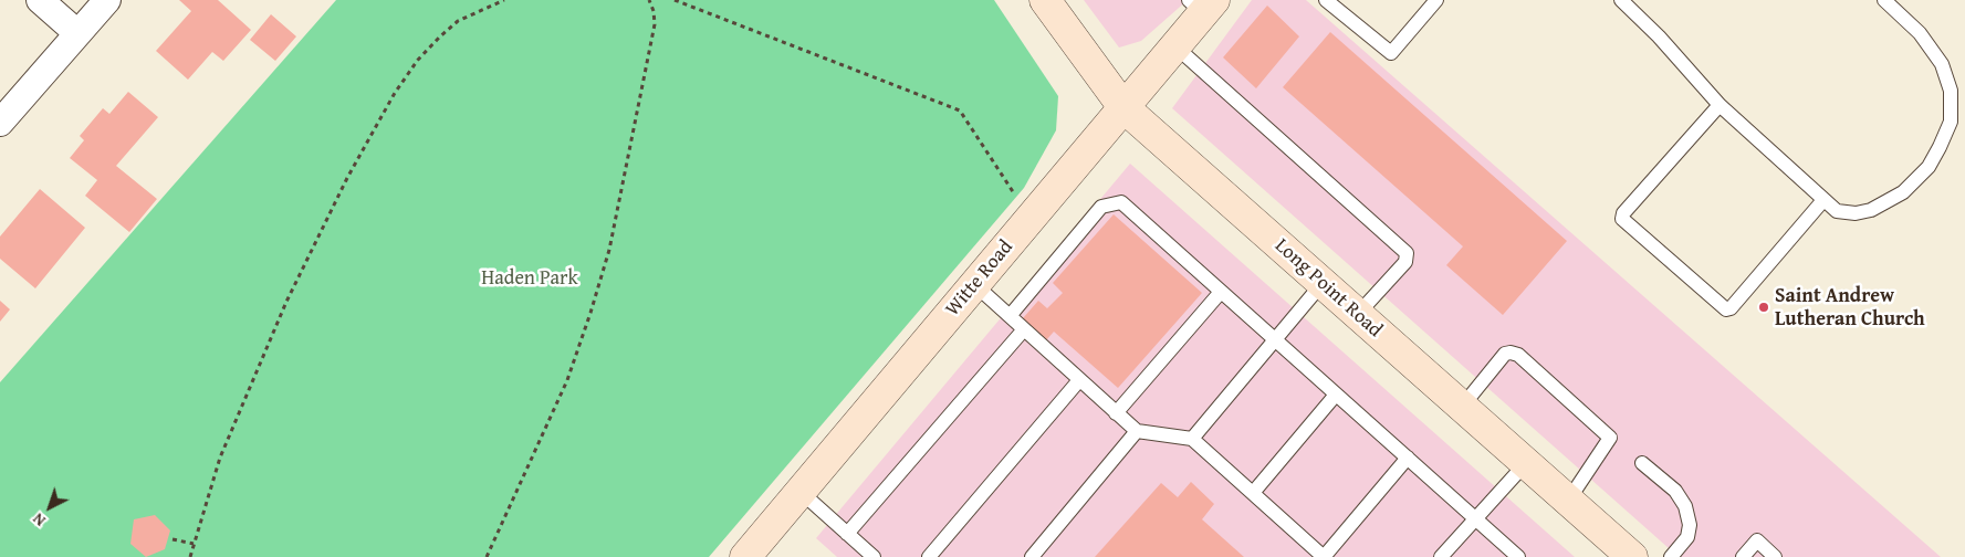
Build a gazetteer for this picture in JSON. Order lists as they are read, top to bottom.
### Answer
{
  "streets": {
    "main road": ["Witte Road", "Long Point Road"]
  },
  "crossings": [
    ["Witte Road", "Long Point Road"]
  ],
  "parks": ["Haden Park"],
  "places": ["Saint Andrew Lutheran Church"],
  "north": "bottom left"
}
